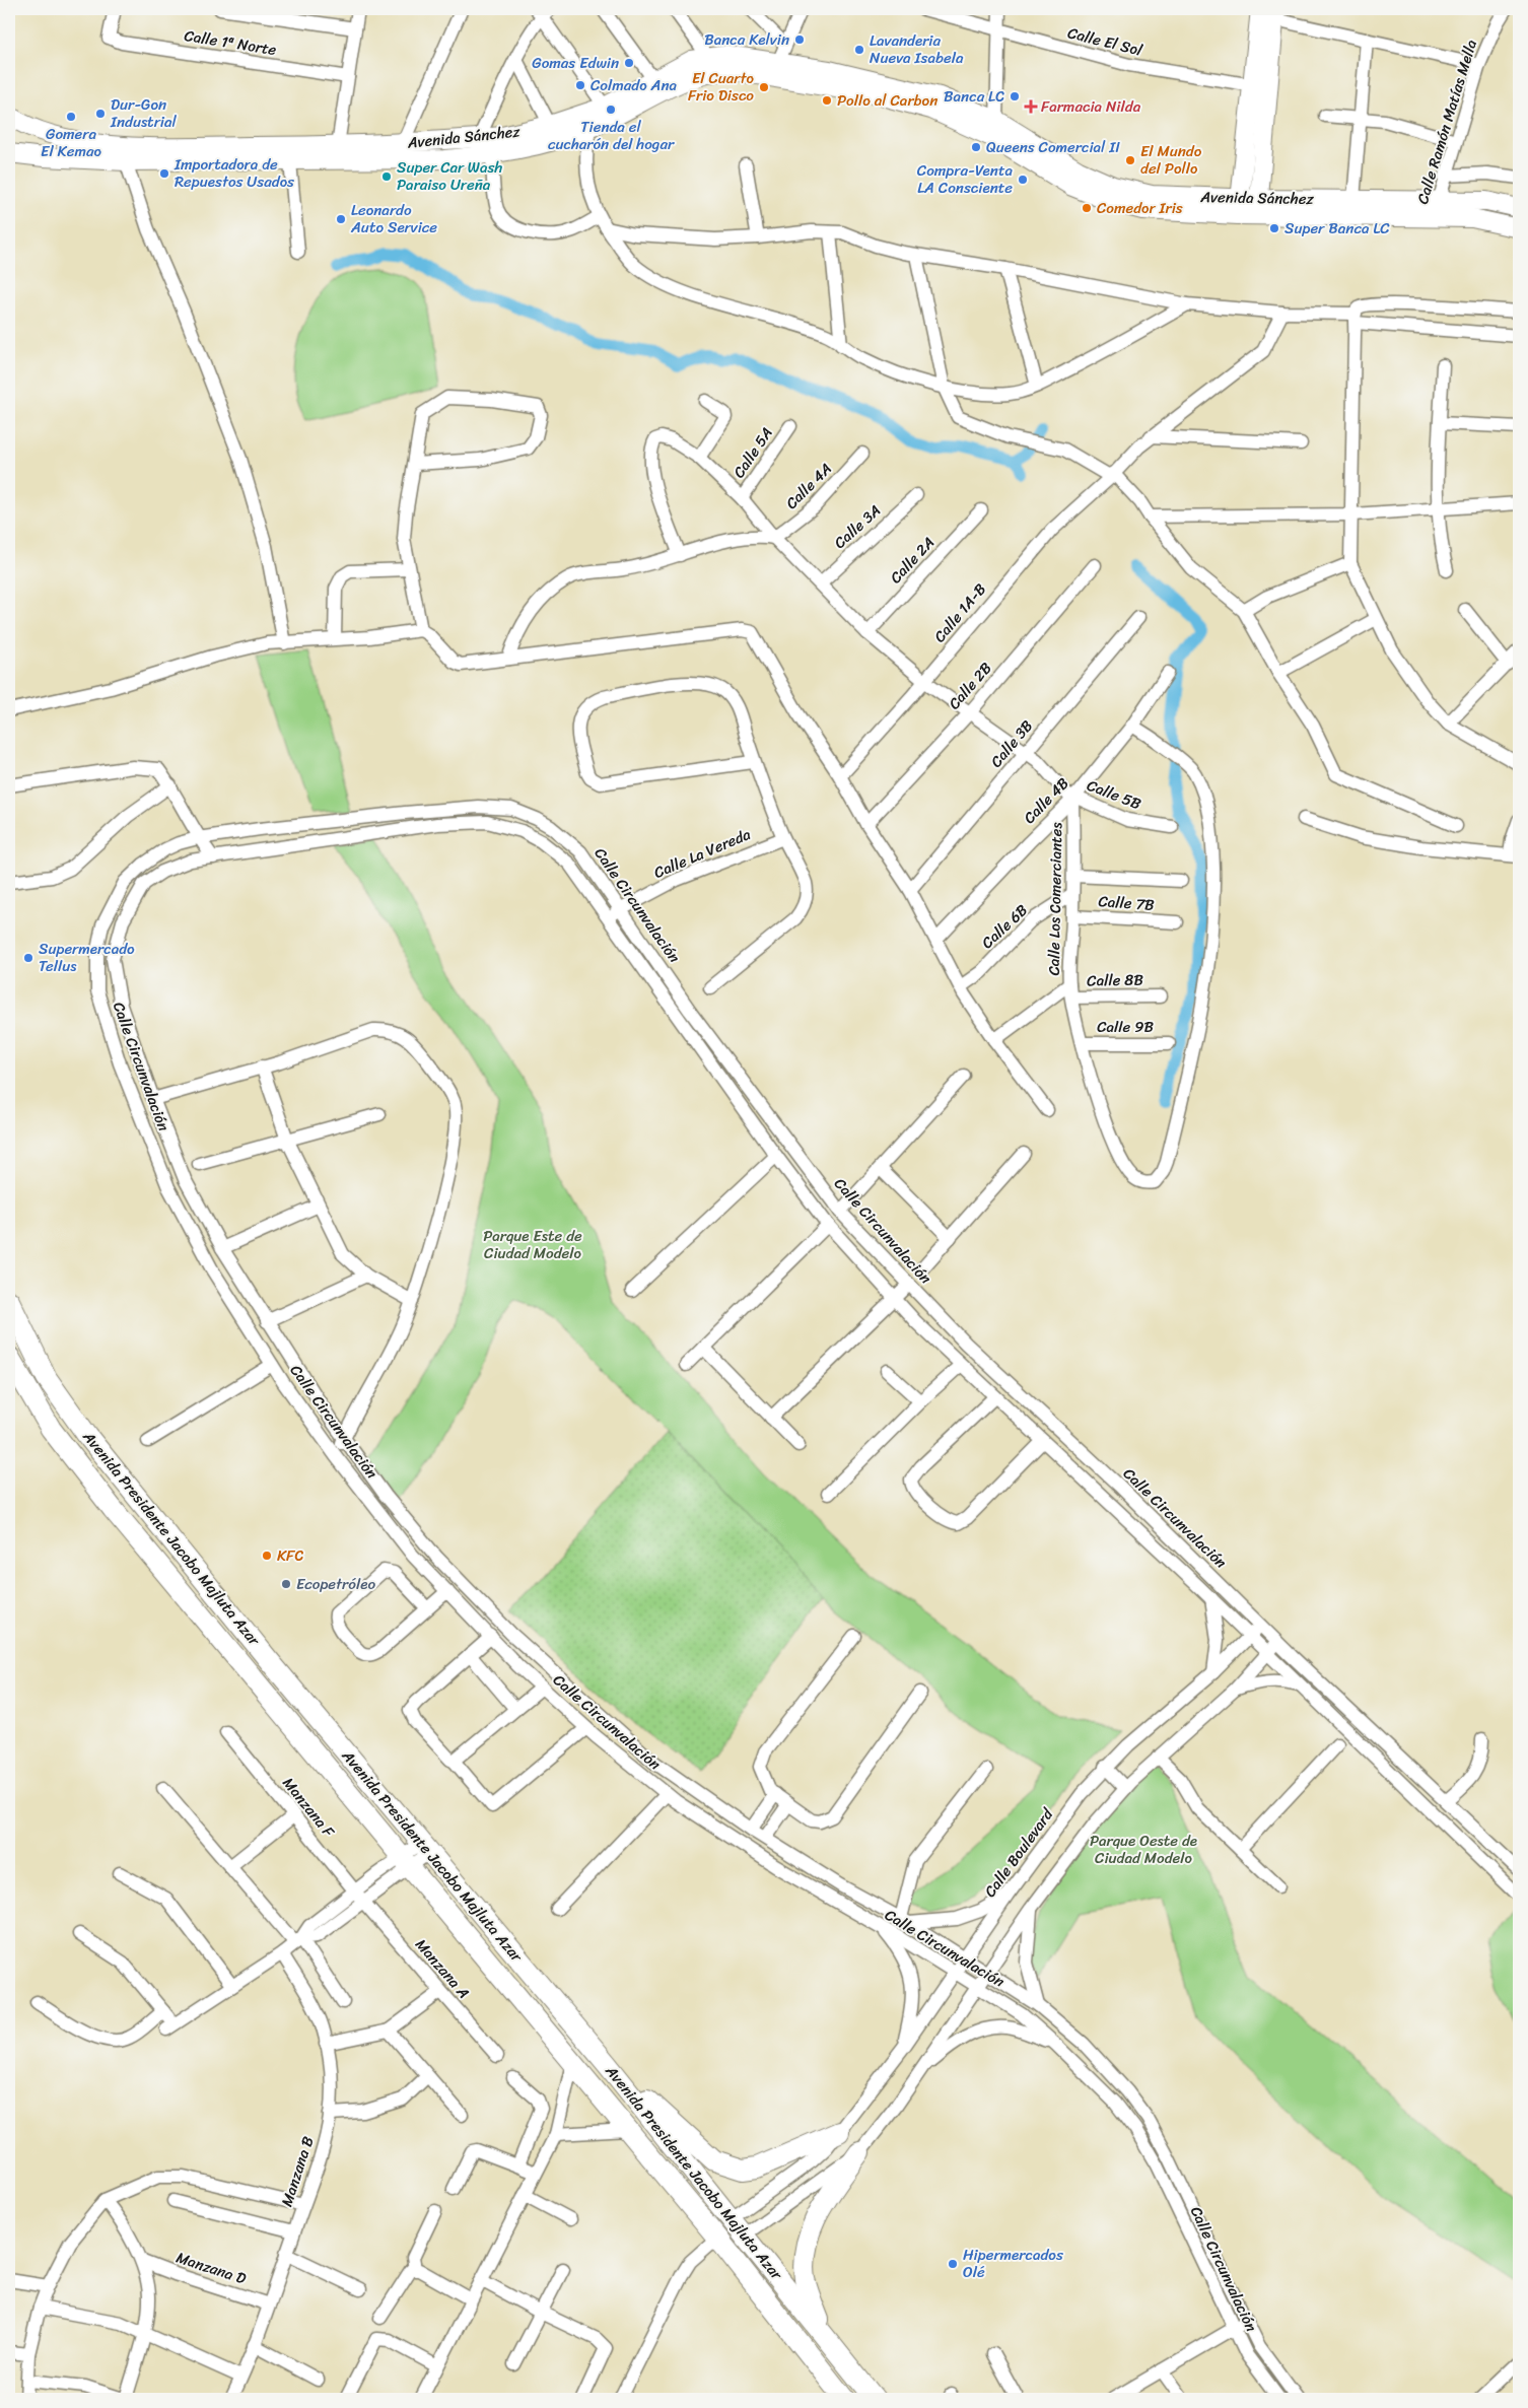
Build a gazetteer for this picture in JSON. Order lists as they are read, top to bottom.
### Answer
{
  "streets": {
    "main road": ["Avenida Presidente Jacobo Majluta Azar"],
    "street": [
      "Calle El Sol",
      "Calle 1ª Norte",
      "Calle Ramón Matías Mella",
      "Avenida Sánchez",
      "Calle 5A",
      "Calle 4A",
      "Calle 3A",
      "Calle 2A",
      "Calle 1A-B",
      "Calle 2B",
      "Calle 3B",
      "Calle 5B",
      "Calle 4B",
      "Calle La Vereda",
      "Calle Los Comerciantes",
      "Calle 7B",
      "Calle Circunvalación",
      "Calle 6B",
      "Calle 8B",
      "Calle 9B",
      "Manzana F",
      "Calle Boulevard",
      "Manzana A",
      "Manzana B",
      "Manzana D"
    ]
  },
  "crossings": [
    ["Calle Ramón Matías Mella", "Avenida Sánchez"],
    ["Calle 5B", "Calle 4B"],
    ["Calle 5B", "Calle Los Comerciantes"],
    ["Calle 4B", "Calle Los Comerciantes"],
    ["Calle La Vereda", "Calle Circunvalación"],
    ["Calle Los Comerciantes", "Calle 7B"],
    ["Calle Los Comerciantes", "Calle 6B"],
    ["Calle Los Comerciantes", "Calle 8B"],
    ["Calle Los Comerciantes", "Calle 9B"],
    ["Calle Circunvalación", "Calle Boulevard"],
    ["Avenida Presidente Jacobo Majluta Azar", "Calle Boulevard"],
    ["Manzana F", "Manzana A"],
    ["Manzana B", "Manzana D"]
  ],
  "parks": ["Parque Este de Ciudad Modelo", "Parque Oeste de Ciudad Modelo"],
  "places": {
    "other": [
      "Banca Kelvin",
      "Lavanderia Nueva Isabela",
      "Gomas Edwin",
      "Colmado Ana",
      "El Cuarto Frio Disco",
      "Banca LC",
      "Pollo al Carbon",
      "Tienda el cucharón del hogar",
      "Dur-Gon Industrial",
      "Gomera El Kemao",
      "Queens Comercial II",
      "El Mundo del Pollo",
      "Importadora de Repuestos Usados",
      "Super Car Wash Paraiso Ureña",
      "Compra-Venta LA Consciente",
      "Comedor Iris",
      "Leonardo Auto Service",
      "Super Banca LC",
      "Supermercado Tellus",
      "KFC",
      "Ecopetróleo",
      "Hipermercados Olé"
    ],
    "health": ["Farmacia Nilda"]
  }
}
